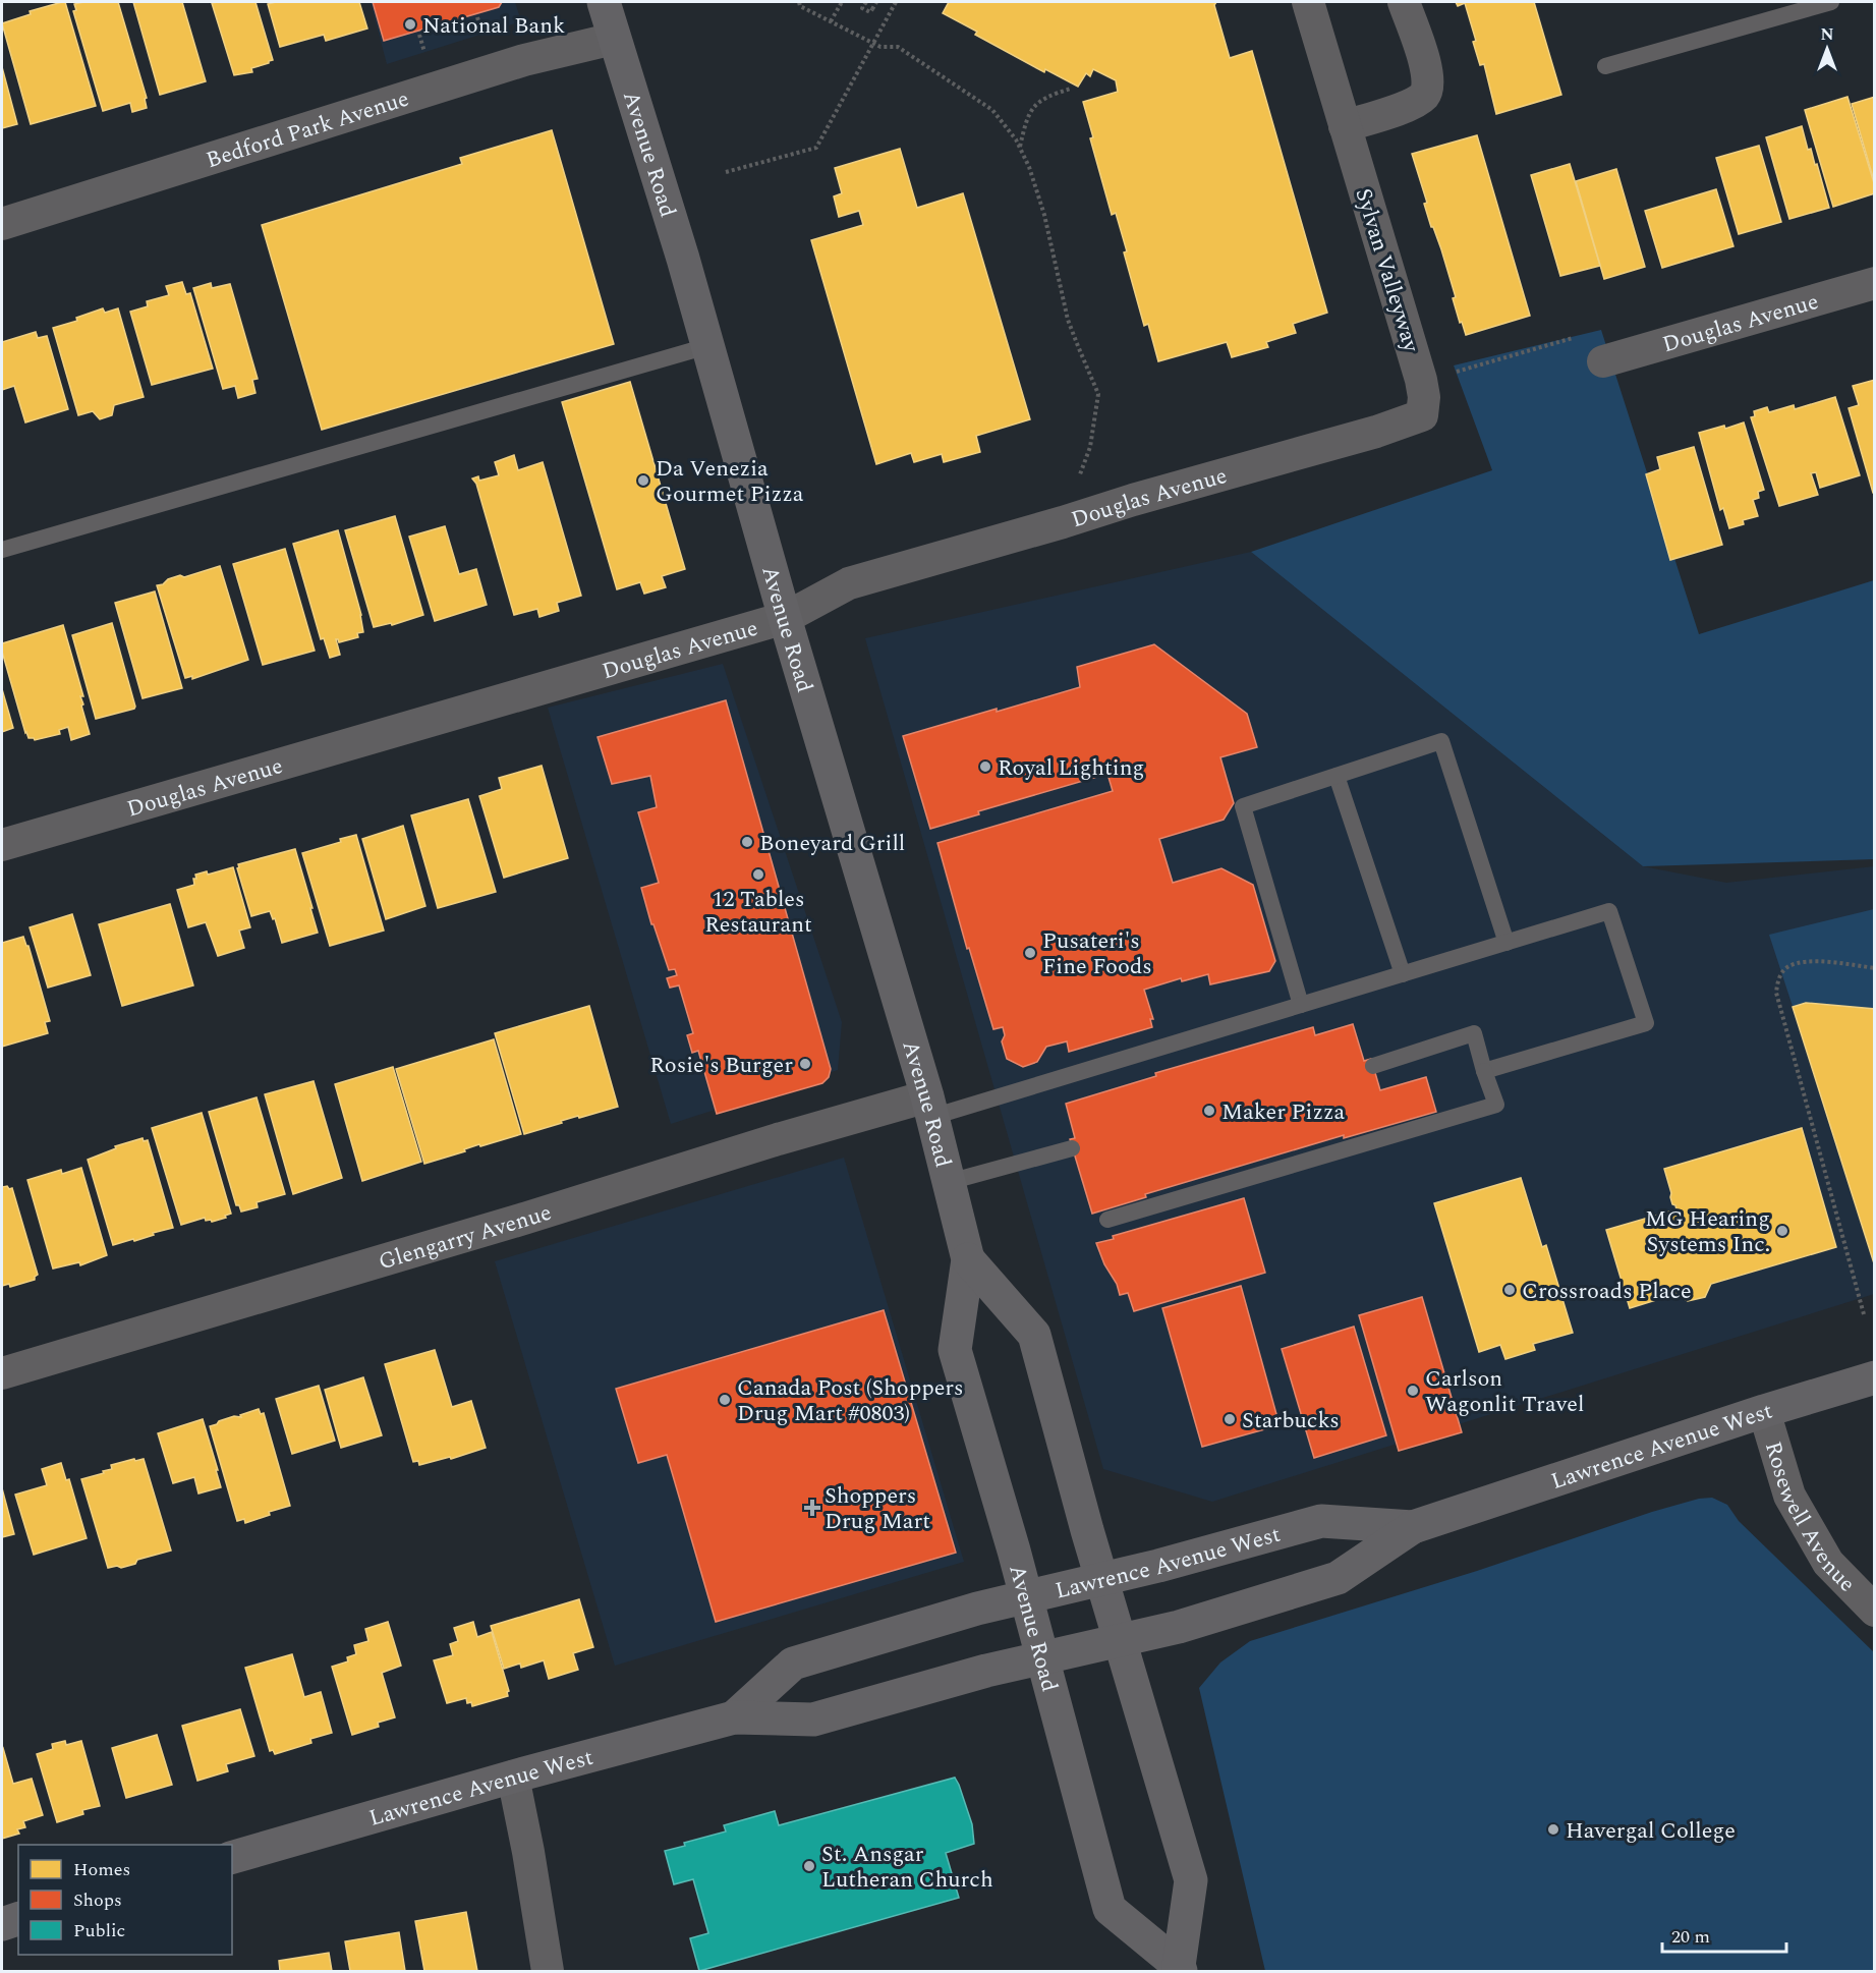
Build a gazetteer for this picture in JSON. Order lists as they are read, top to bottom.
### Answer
{
  "streets": {
    "main road": ["Avenue Road", "Lawrence Avenue West"],
    "street": [
      "Bedford Park Avenue",
      "Sylvan Valleyway",
      "Douglas Avenue",
      "Glengarry Avenue",
      "Rosewell Avenue"
    ]
  },
  "crossings": [
    ["Bedford Park Avenue", "Avenue Road"],
    ["Avenue Road", "Douglas Avenue"],
    ["Avenue Road", "Glengarry Avenue"],
    ["Avenue Road", "Lawrence Avenue West"],
    ["Sylvan Valleyway", "Douglas Avenue"],
    ["Lawrence Avenue West", "Rosewell Avenue"]
  ],
  "places": {
    "other": [
      "National Bank",
      "Da Venezia Gourmet Pizza",
      "Royal Lighting",
      "Boneyard Grill",
      "12 Tables Restaurant",
      "Pusateri's Fine Foods",
      "Rosie's Burger",
      "Maker Pizza",
      "MG Hearing Systems Inc.",
      "Crossroads Place",
      "Carlson Wagonlit Travel",
      "Canada Post (Shoppers Drug Mart #0803)",
      "Starbucks",
      "Havergal College",
      "St. Ansgar Lutheran Church"
    ],
    "health": ["Shoppers Drug Mart"]
  },
  "legend": ["Homes", "Shops", "Public"],
  "scale_bar": "20 m",
  "north": "top"
}
